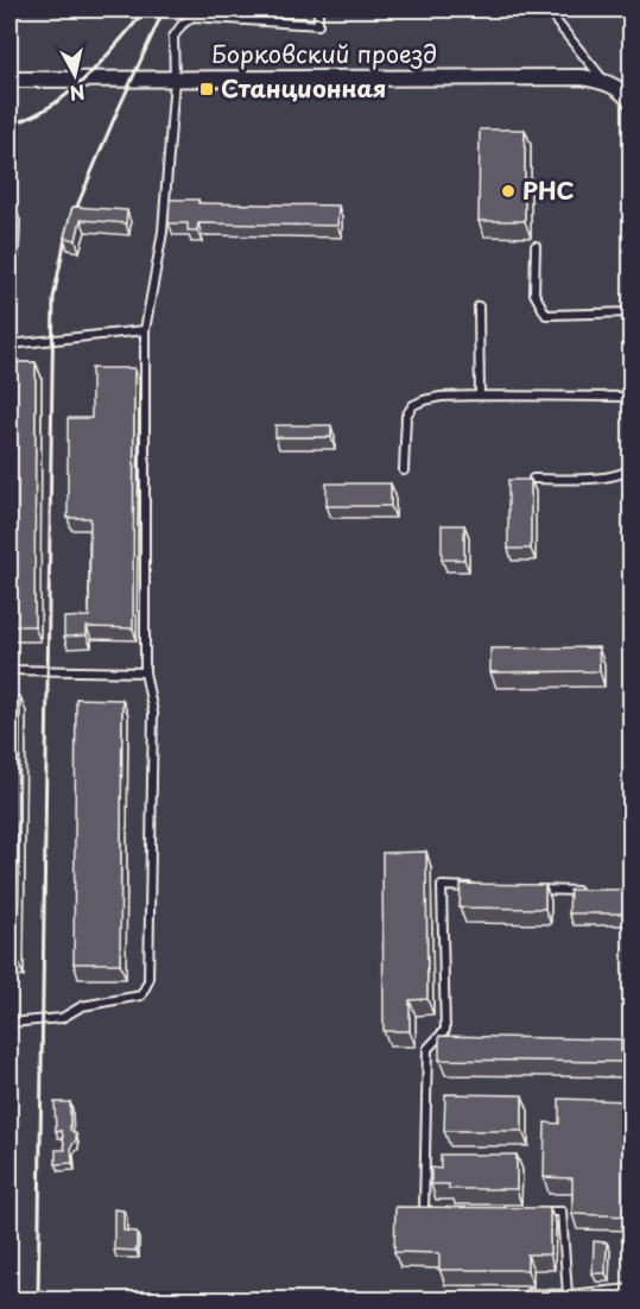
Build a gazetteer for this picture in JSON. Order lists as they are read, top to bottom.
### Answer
{
  "streets": {
    "street": ["Борковский проезд"]
  },
  "places": {
    "transit": ["Станционная"],
    "other": ["РНС"]
  },
  "north": "bottom"
}
